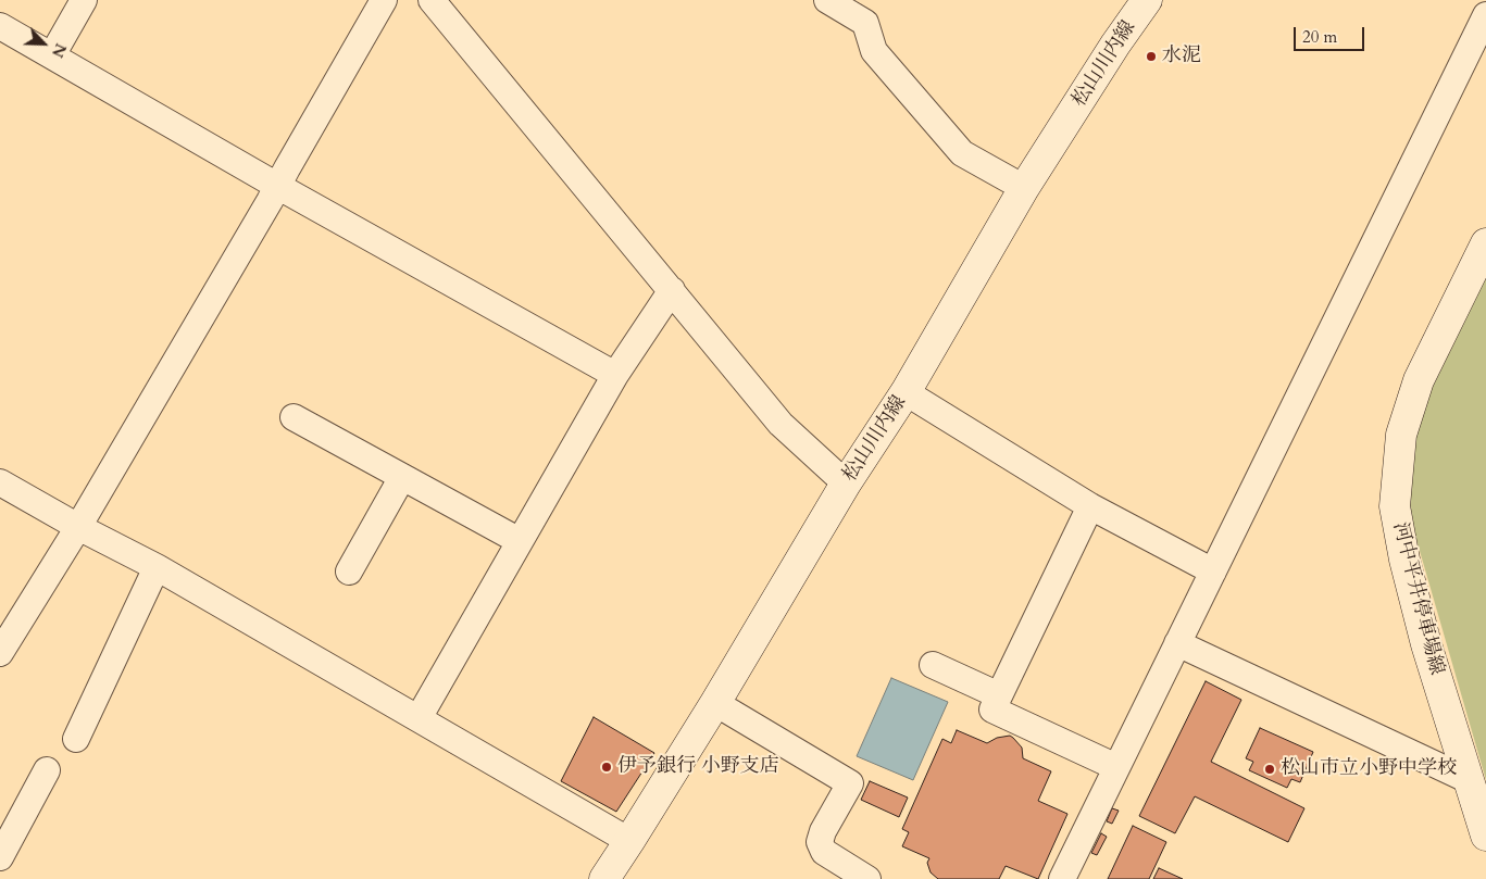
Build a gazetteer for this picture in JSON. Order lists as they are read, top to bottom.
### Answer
{
  "streets": {
    "main road": ["松山川内線", "河中平井停車場線"]
  },
  "places": ["水泥", "伊予銀行 小野支店", "松山市立小野中学校"],
  "scale_bar": "20 m",
  "north": "bottom right"
}
